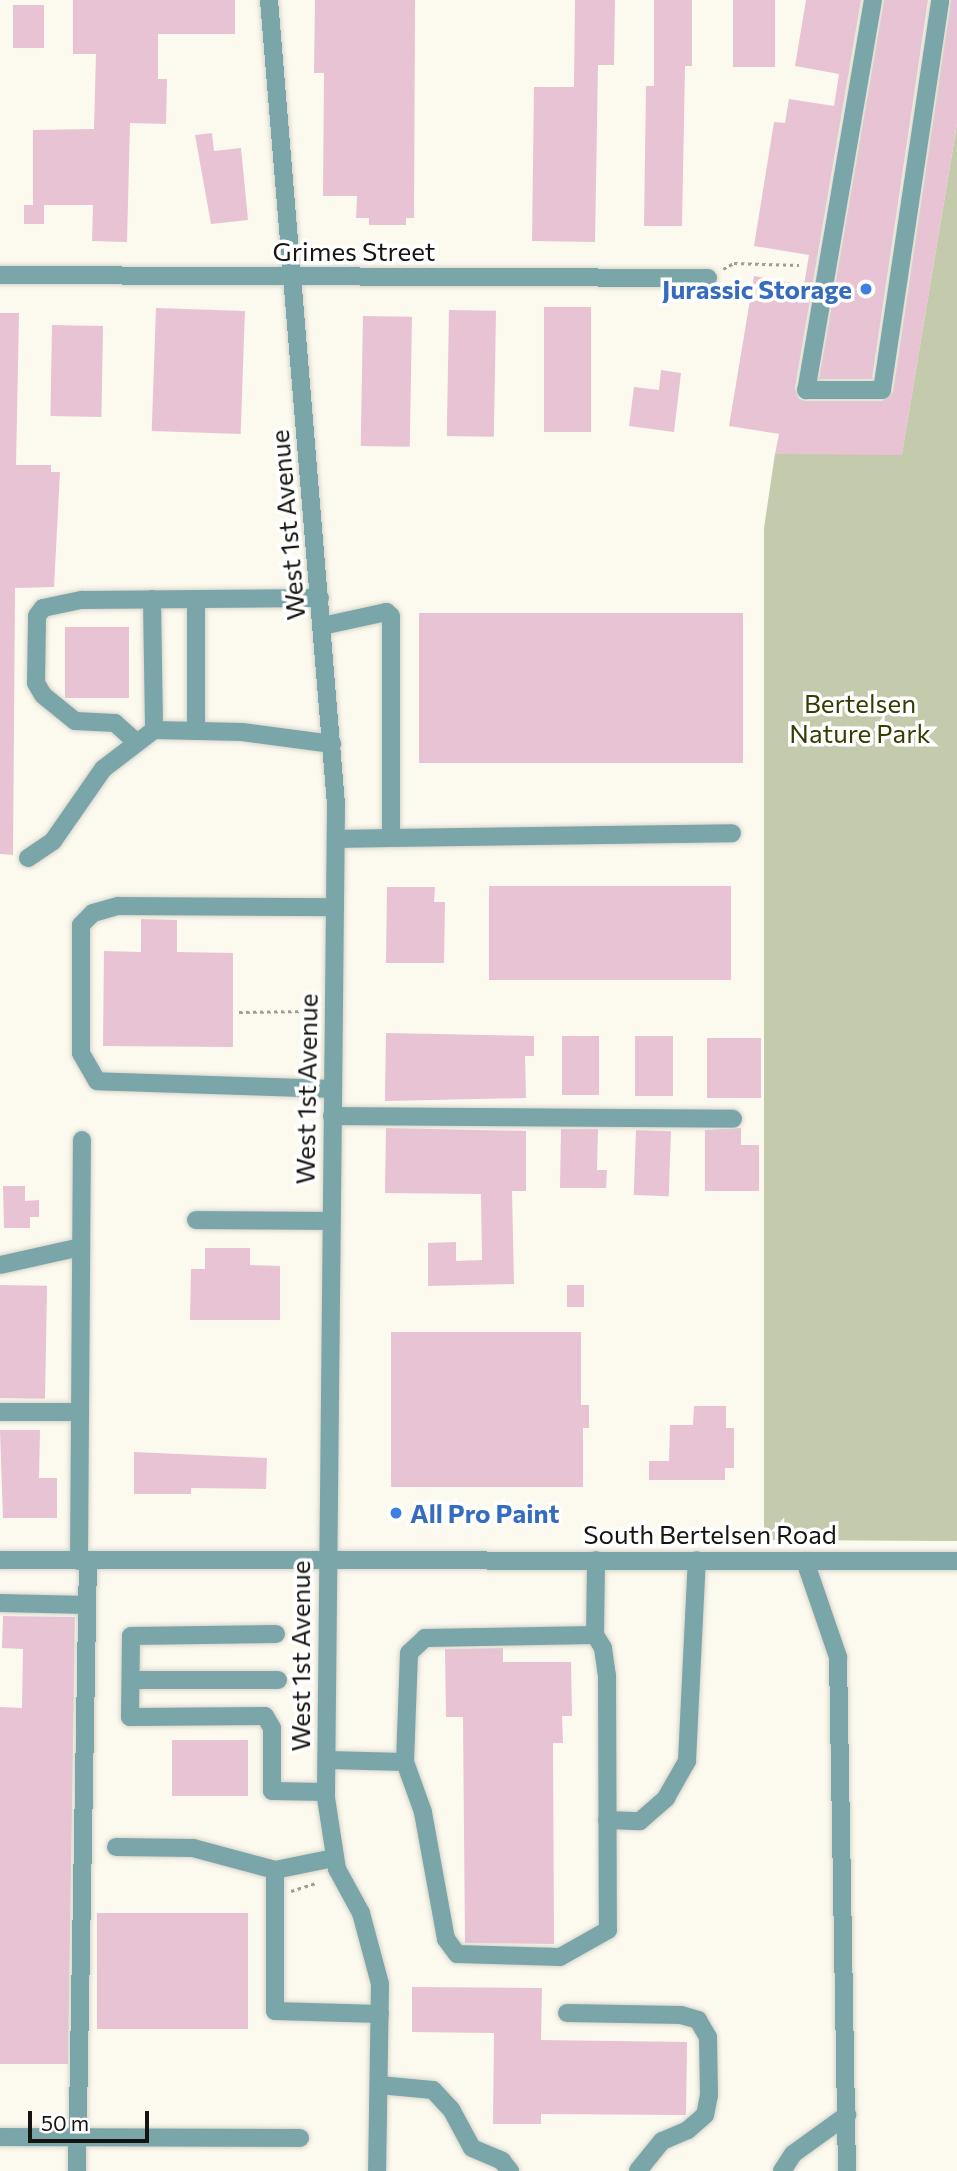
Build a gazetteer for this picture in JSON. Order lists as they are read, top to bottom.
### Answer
{
  "streets": {
    "street": ["Grimes Street", "West 1st Avenue", "South Bertelsen Road"]
  },
  "crossings": [
    ["Grimes Street", "West 1st Avenue"],
    ["West 1st Avenue", "South Bertelsen Road"]
  ],
  "parks": ["Bertelsen Nature Park"],
  "places": ["Jurassic Storage", "All Pro Paint"],
  "scale_bar": "50 m"
}
